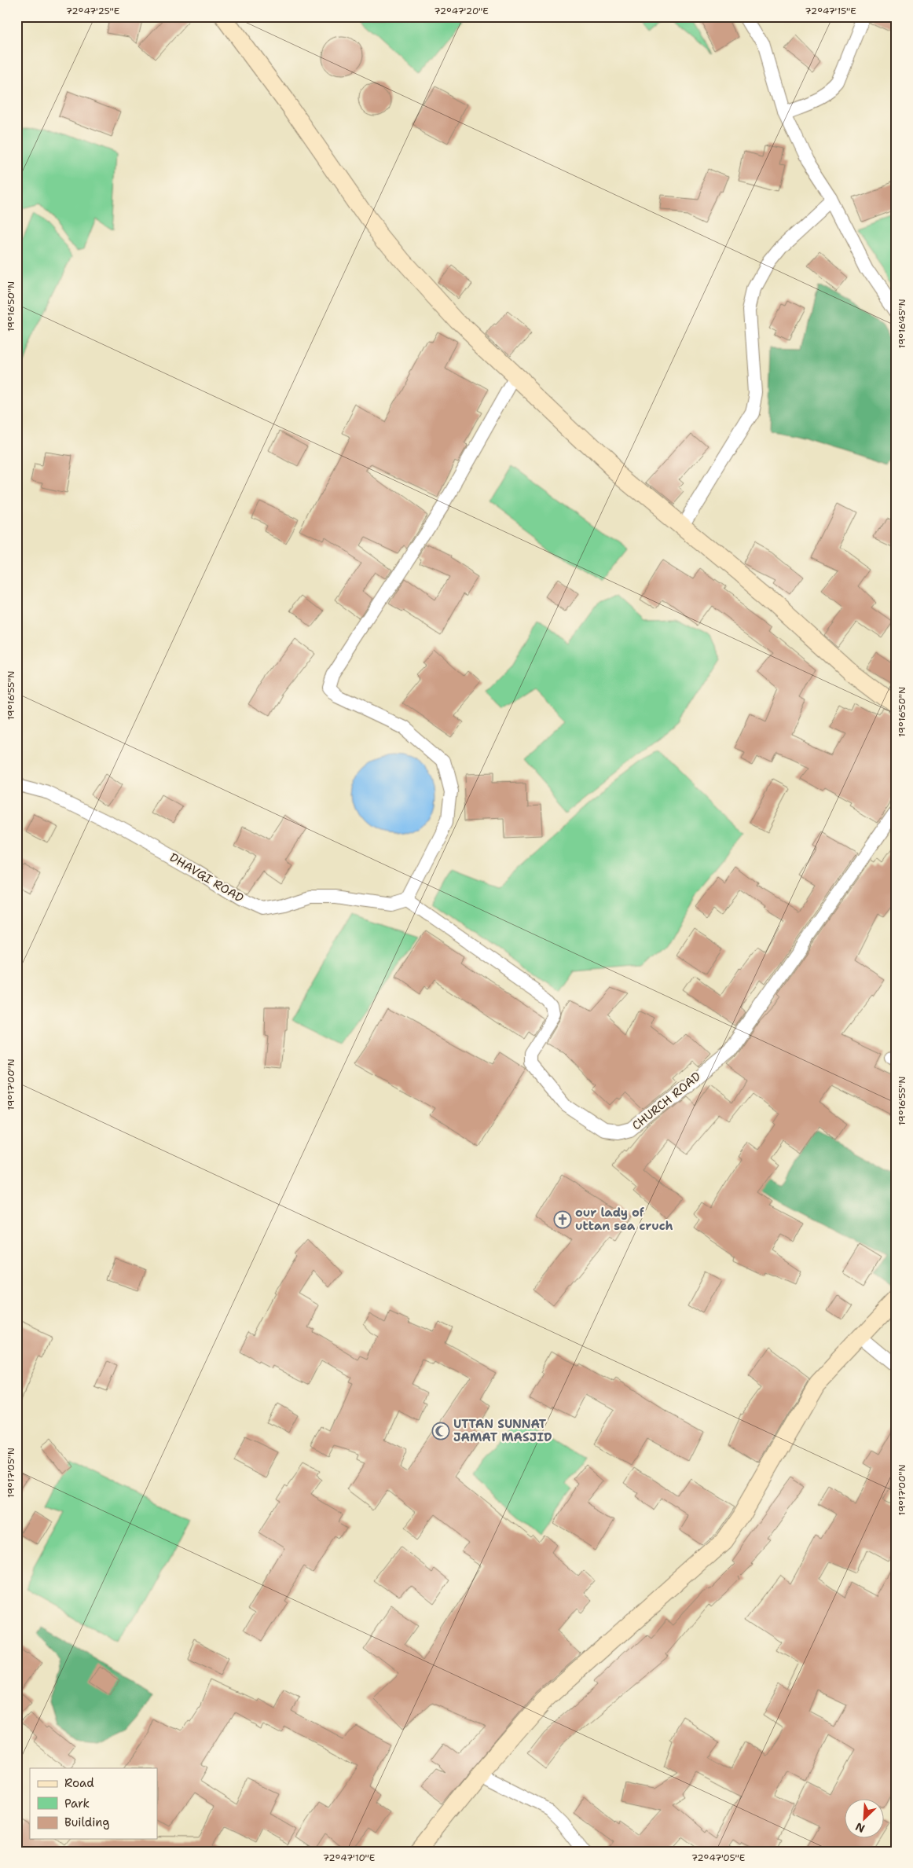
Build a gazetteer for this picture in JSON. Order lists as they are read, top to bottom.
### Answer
{
  "streets": {
    "street": ["DHAVGI ROAD", "CHURCH ROAD"]
  },
  "crossings": [
    ["DHAVGI ROAD", "CHURCH ROAD"]
  ],
  "places": {
    "church": ["our lady of uttan sea cruch"],
    "mosque": ["UTTAN SUNNAT JAMAT MASJID"]
  },
  "legend": ["Road", "Park", "Building"],
  "north": "bottom left",
  "coordinates": [
    "72°47'25\"E",
    "72°47'20\"E",
    "72°47'15\"E",
    "19°16'50\"N",
    "19°16'45\"N",
    "19°16'55\"N",
    "19°17'00\"N",
    "19°17'05\"N",
    "72°47'10\"E",
    "72°47'05\"E"
  ]
}
